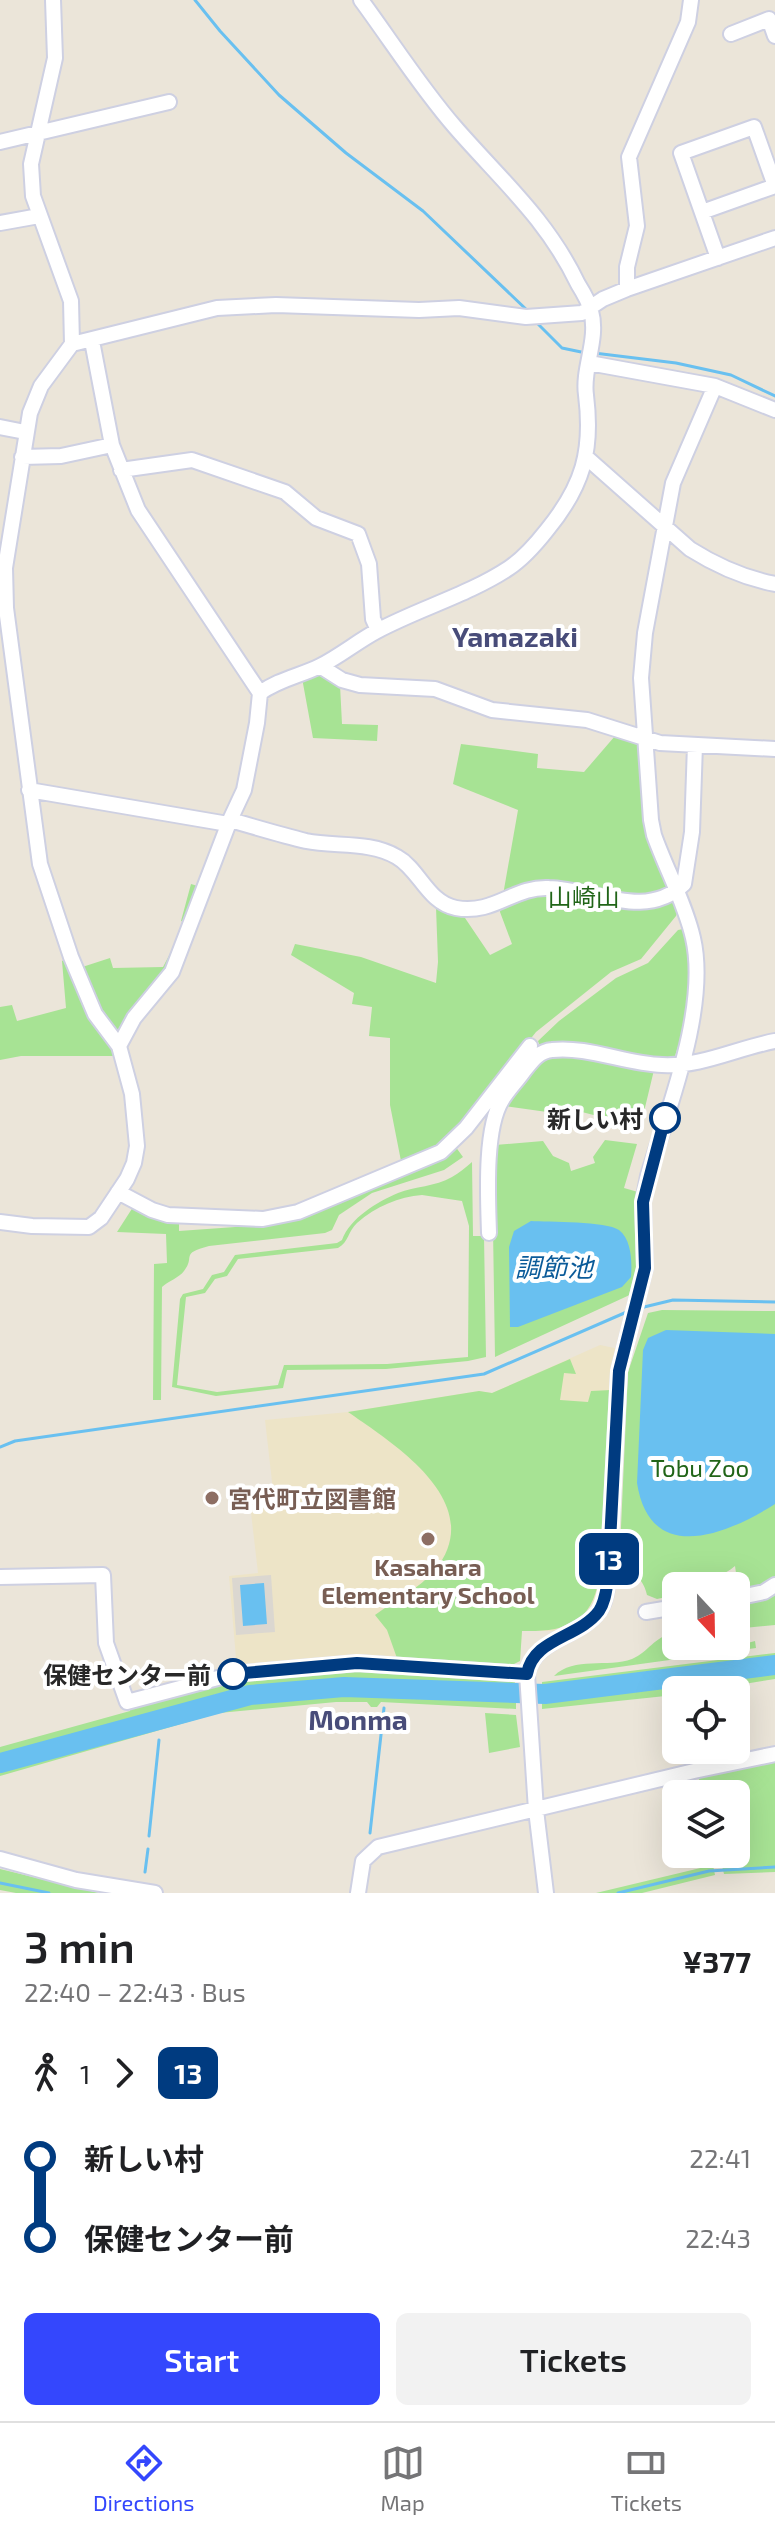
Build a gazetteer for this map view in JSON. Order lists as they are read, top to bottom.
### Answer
{
  "districts": ["Yamazaki", "Monma"],
  "water": ["調節池"],
  "parks": ["山崎山", "Tobu Zoo"],
  "places": [
    "新しい村",
    "宮代町立図書館",
    "Kasahara Elementary School",
    "保健センター前"
  ],
  "lines": ["bus line 13"],
  "north": "bottom",
  "page": {
    "on_map": "13",
    "heading": ["3 min", "22:40 – 22:43 · Bus", "¥377"],
    "legs": ["1", "13"],
    "list": [
      {
        "name": "新しい村",
        "value": "22:41"
      },
      {
        "name": "保健センター前",
        "value": "22:43"
      }
    ],
    "buttons": ["Start", "Tickets"],
    "tabs": ["Directions", "Map", "Tickets"]
  }
}
